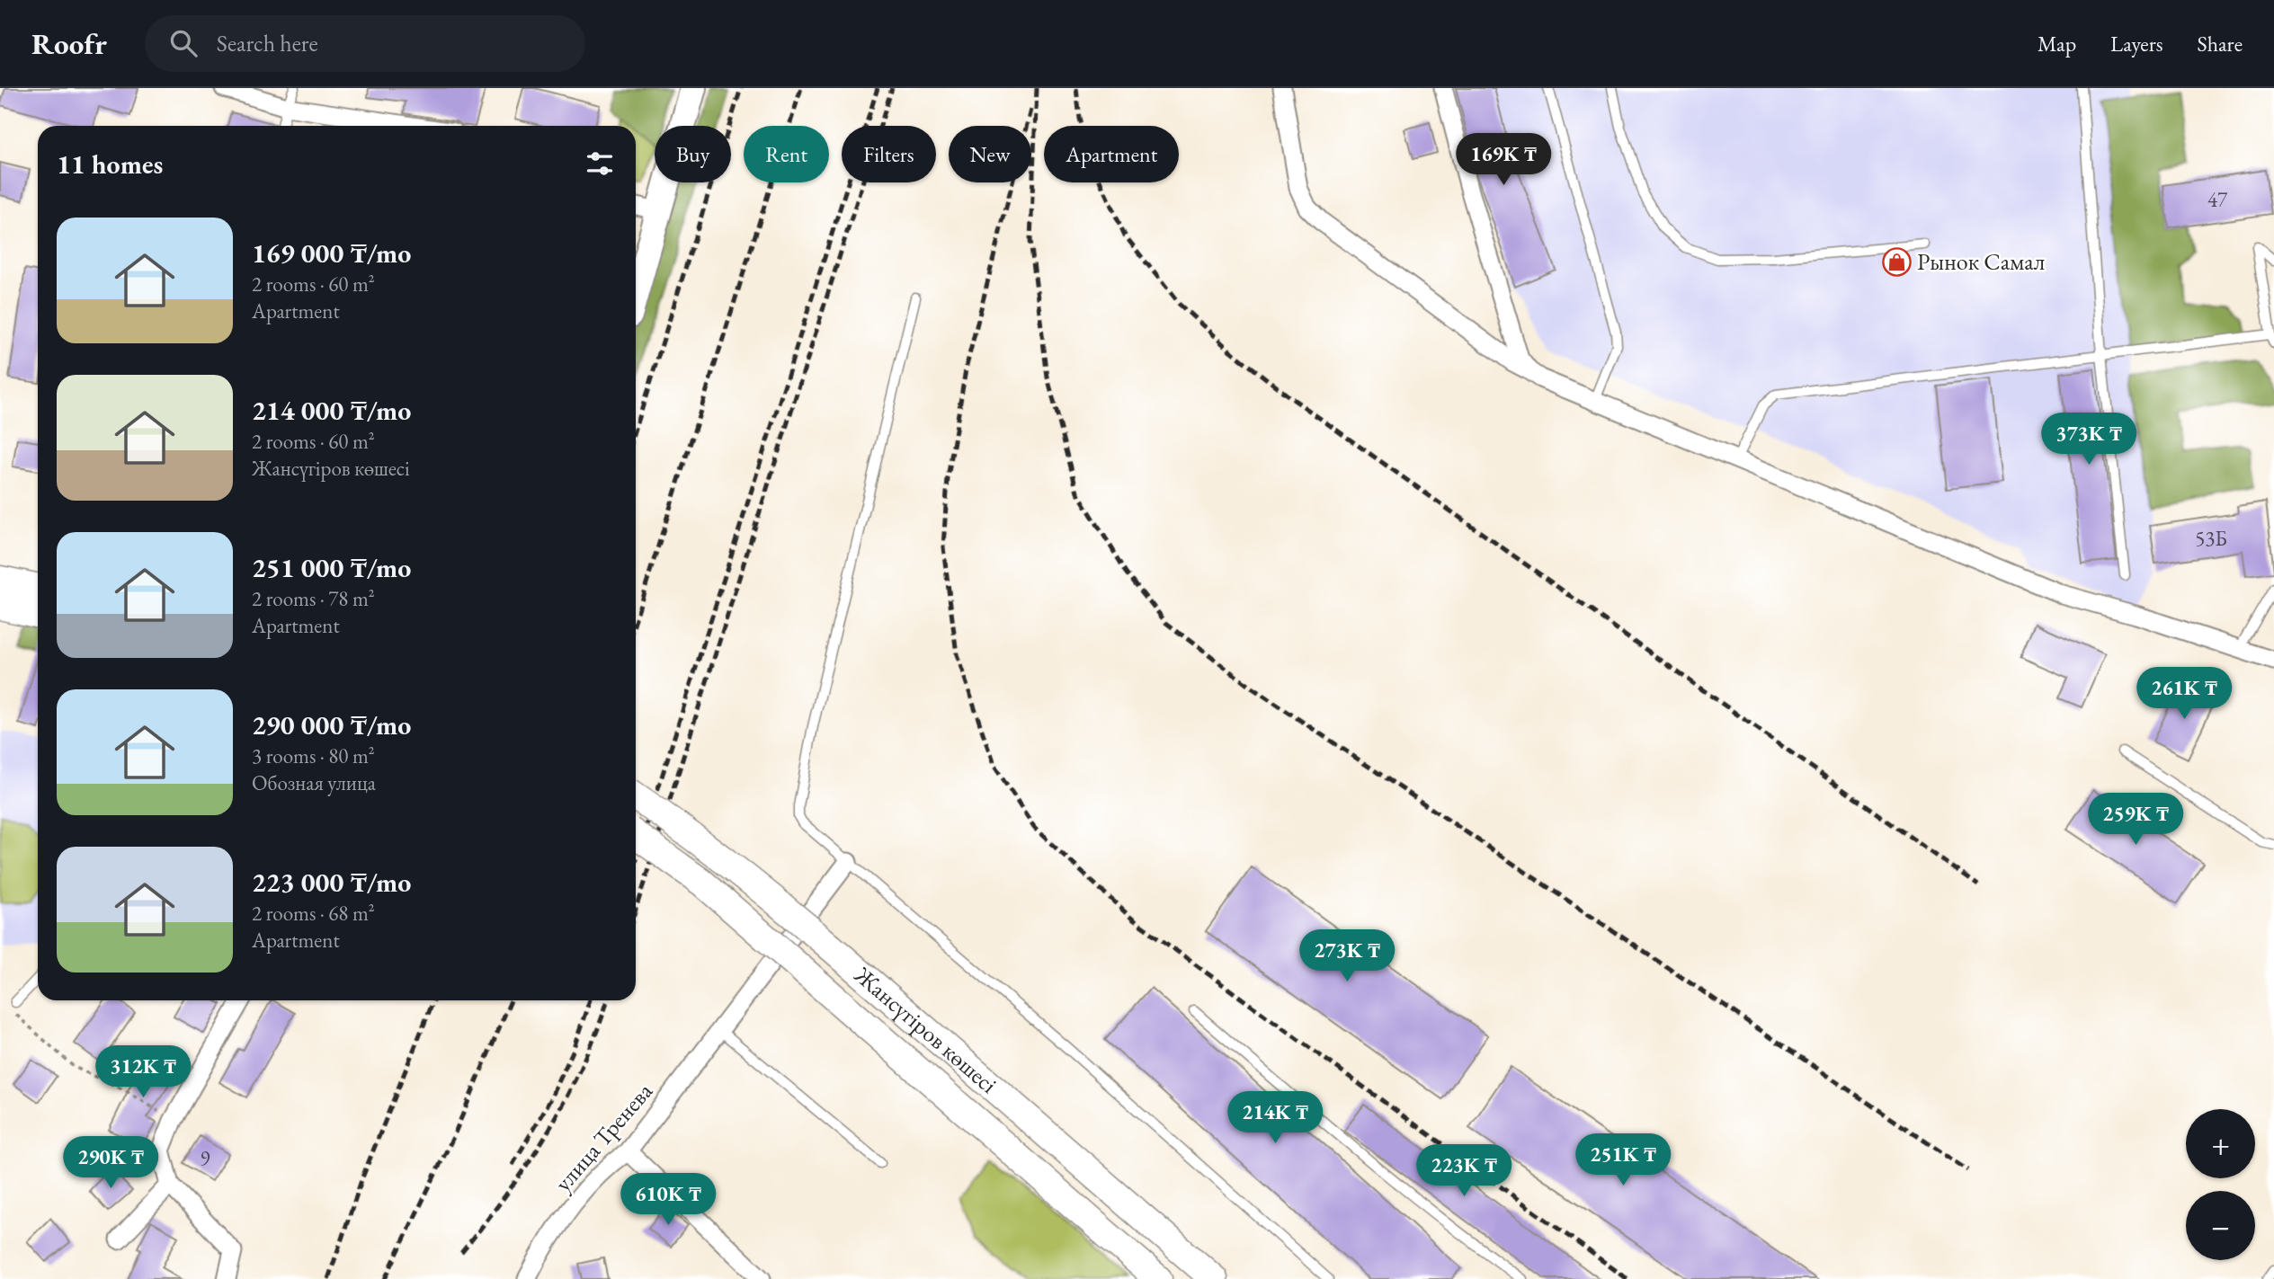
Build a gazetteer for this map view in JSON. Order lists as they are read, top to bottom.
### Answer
{
  "streets": {
    "main road": ["Жансүгіров көшесі"],
    "street": ["улица Тренева"]
  },
  "places": {
    "shop": ["Рынок Самал"]
  },
  "house_numbers": ["47", "53Б", "9"],
  "page": {
    "header": "Roofr",
    "search": "Search here",
    "nav": ["Map", "Layers", "Share"],
    "chip": [
      "Buy",
      "Rent",
      "Filters",
      "New",
      "Apartment"
    ],
    "heading": "11 homes",
    "price": [
      "169K ₸",
      "373K ₸",
      "261K ₸",
      "259K ₸",
      "273K ₸",
      "312K ₸",
      "214K ₸",
      "251K ₸",
      "290K ₸",
      "223K ₸",
      "610K ₸"
    ],
    "list": [
      {
        "name": "169 000 ₸/mo",
        "note": "2 rooms · 60 m² · Apartment"
      },
      {
        "name": "214 000 ₸/mo",
        "note": "2 rooms · 60 m² · Жансүгіров көшесі"
      },
      {
        "name": "251 000 ₸/mo",
        "note": "2 rooms · 78 m² · Apartment"
      },
      {
        "name": "290 000 ₸/mo",
        "note": "3 rooms · 80 m² · Обозная улица"
      },
      {
        "name": "223 000 ₸/mo",
        "note": "2 rooms · 68 m² · Apartment"
      }
    ],
    "map_buttons": ["+", "−"]
  }
}
